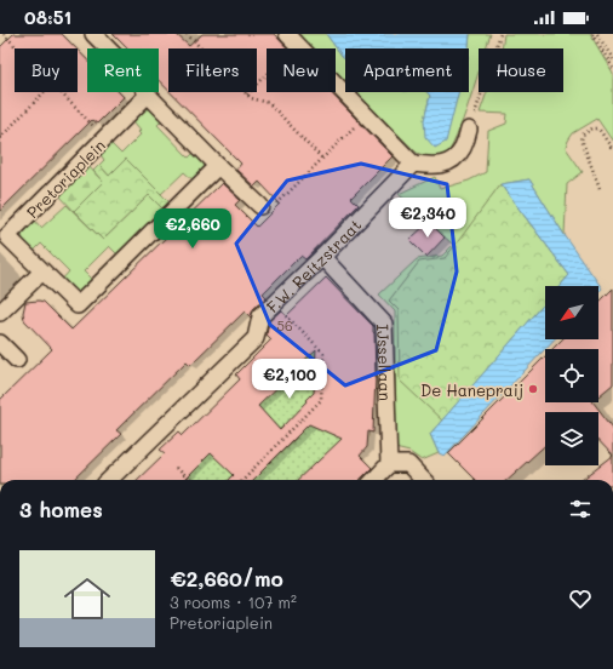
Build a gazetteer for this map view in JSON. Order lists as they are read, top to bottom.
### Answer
{
  "streets": {
    "street": ["Pretoriaplein", "F.W. Reitzstraat", "IJssellaan"]
  },
  "crossings": [
    ["F.W. Reitzstraat", "IJssellaan"]
  ],
  "places": ["De Hanepraij"],
  "house_numbers": ["56"],
  "north": "bottom left",
  "page": {
    "status": "08:51",
    "chip": [
      "Buy",
      "Rent",
      "Filters",
      "New",
      "Apartment",
      "House"
    ],
    "price": ["€2,340", "€2,660", "€2,100"],
    "heading": "3 homes",
    "list": [
      {
        "name": "€2,660/mo",
        "note": "3 rooms · 107 m² · Pretoriaplein"
      }
    ]
  }
}
